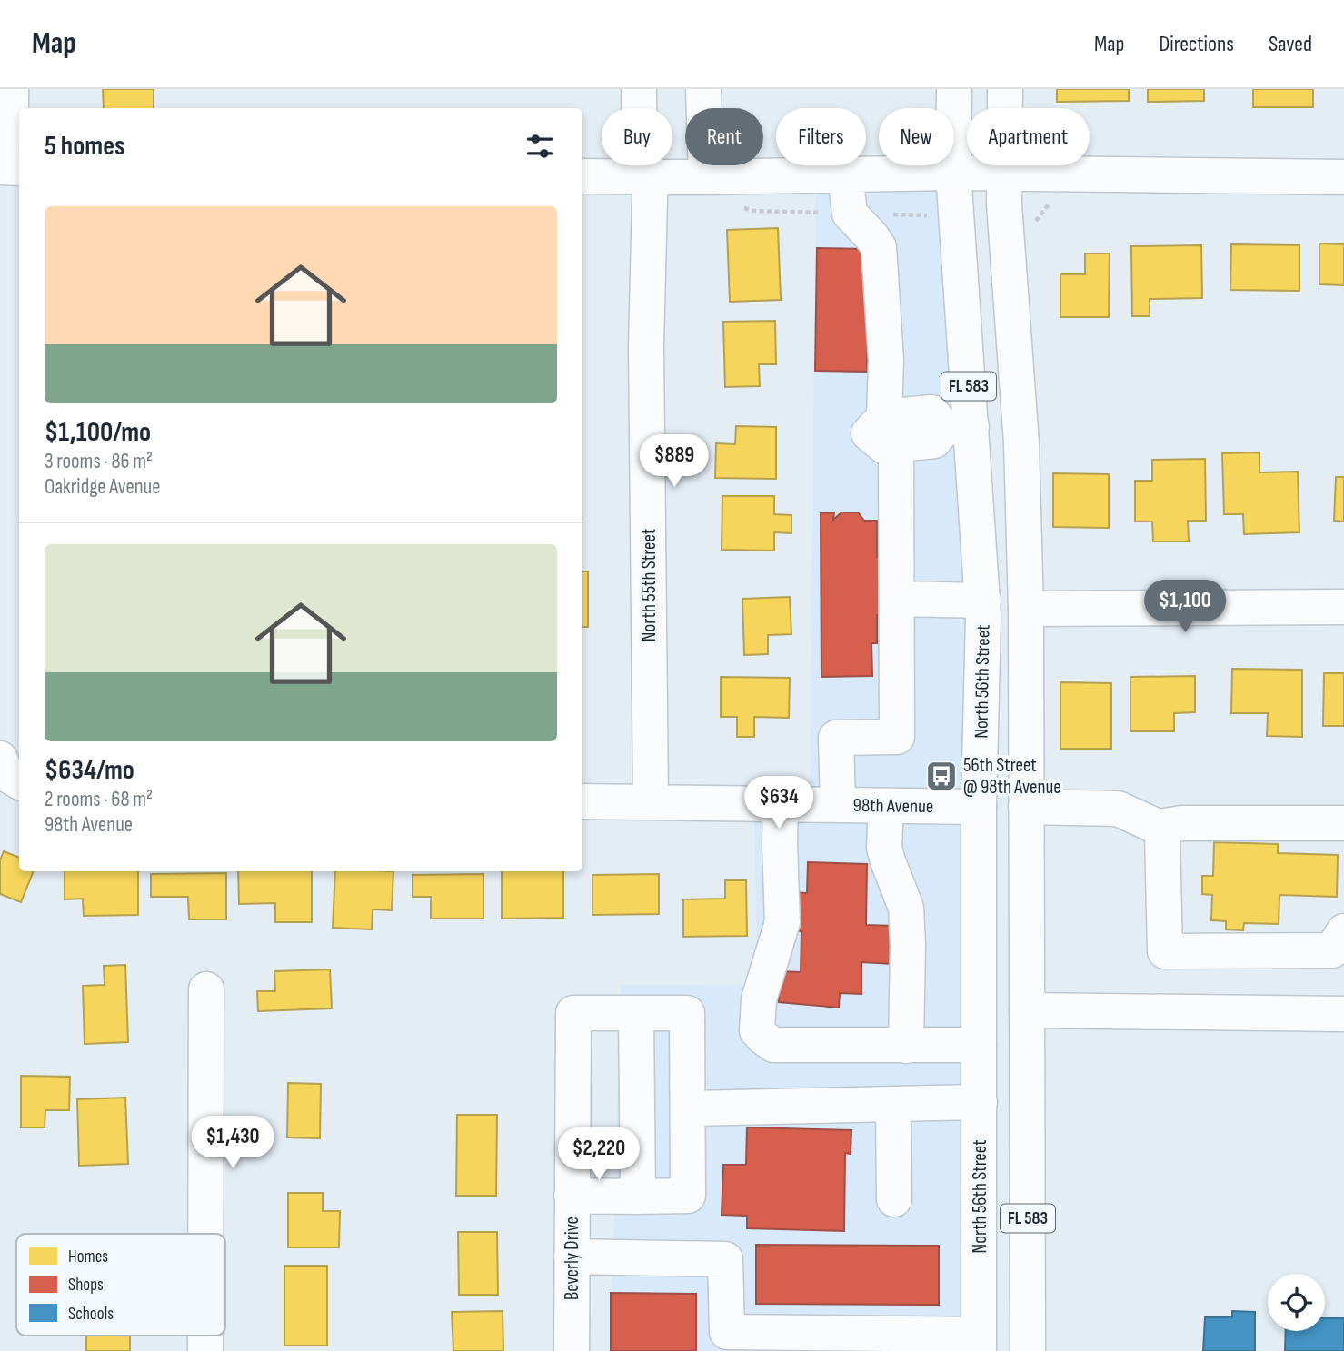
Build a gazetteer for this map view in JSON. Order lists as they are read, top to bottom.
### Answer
{
  "streets": {
    "street": [
      "FL 583",
      "North 55th Street",
      "North 56th Street",
      "98th Avenue",
      "Beverly Drive"
    ]
  },
  "crossings": [
    ["FL 583", "98th Avenue"],
    ["North 55th Street", "98th Avenue"],
    ["North 56th Street", "98th Avenue"]
  ],
  "places": {
    "bus stop": ["56th Street @ 98th Avenue"]
  },
  "legend": ["Homes", "Shops", "Schools"],
  "page": {
    "header": "Map",
    "nav": ["Map", "Directions", "Saved"],
    "chip": [
      "Buy",
      "Rent",
      "Filters",
      "New",
      "Apartment"
    ],
    "heading": "5 homes",
    "list": [
      {
        "name": "$1,100/mo",
        "note": "3 rooms · 86 m² · Oakridge Avenue"
      },
      {
        "name": "$634/mo",
        "note": "2 rooms · 68 m² · 98th Avenue"
      }
    ],
    "price": [
      "$889",
      "$1,100",
      "$634",
      "$1,430",
      "$2,220"
    ]
  }
}
